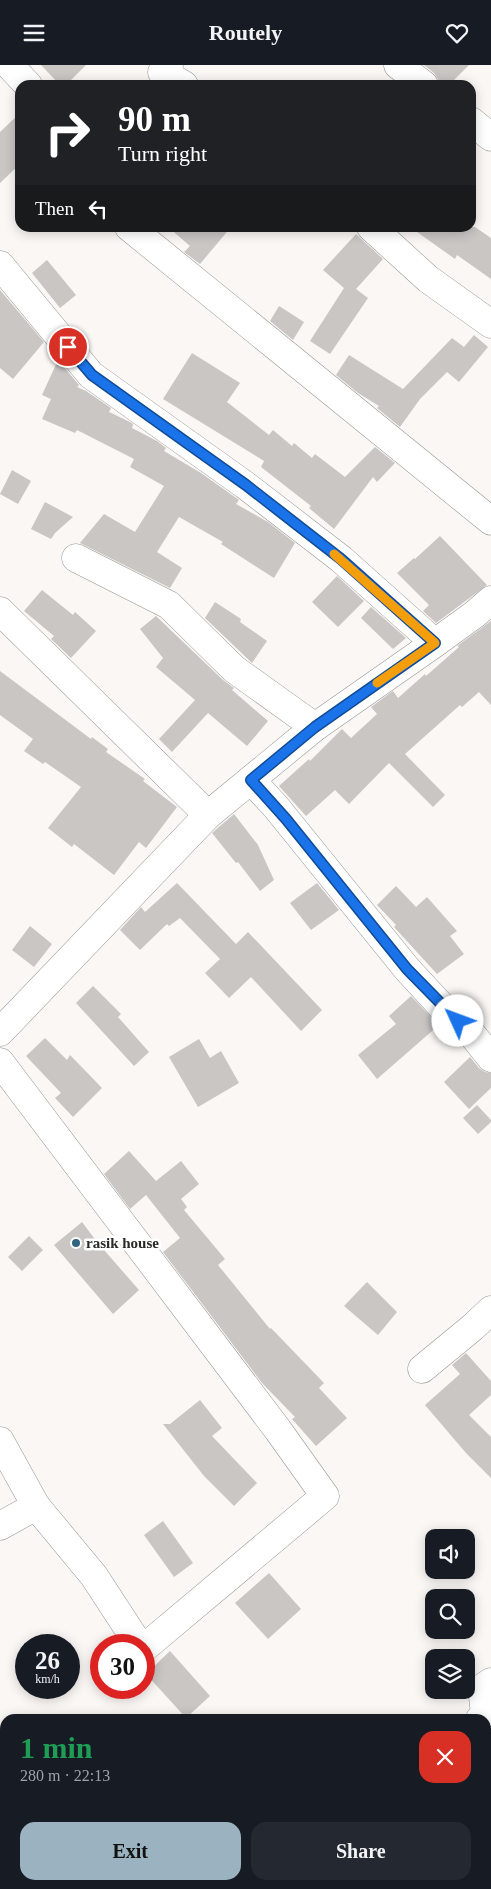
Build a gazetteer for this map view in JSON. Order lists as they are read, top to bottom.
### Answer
{
  "places": ["rasik house"],
  "page": {
    "header": "Routely",
    "turn": ["90 m", "Turn right"],
    "then": "Then",
    "speed": "26 km/h",
    "limit": "30",
    "heading": ["1 min", "280 m · 22:13"],
    "buttons": ["Exit", "Share"]
  }
}
